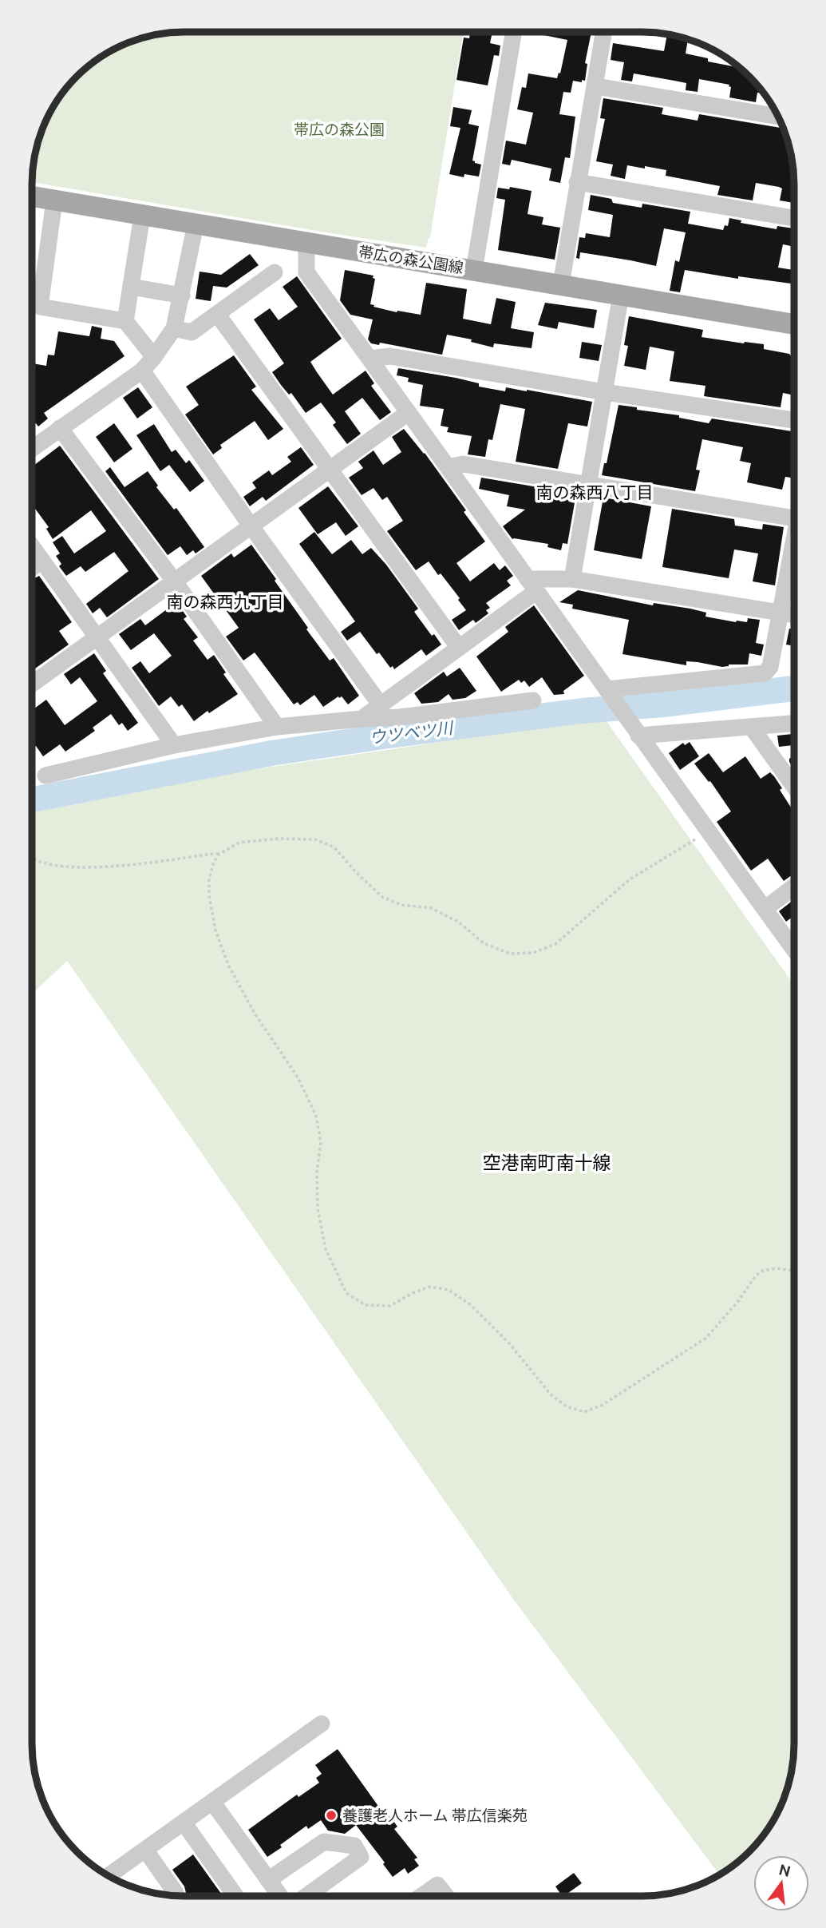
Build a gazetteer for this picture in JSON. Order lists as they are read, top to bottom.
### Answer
{
  "streets": {
    "main road": ["帯広の森公園線"]
  },
  "districts": ["南の森西八丁目", "南の森西九丁目", "空港南町南十線"],
  "water": ["ウツベツ川"],
  "parks": ["帯広の森公園"],
  "places": ["養護老人ホーム 帯広信楽苑"],
  "north": "top"
}
